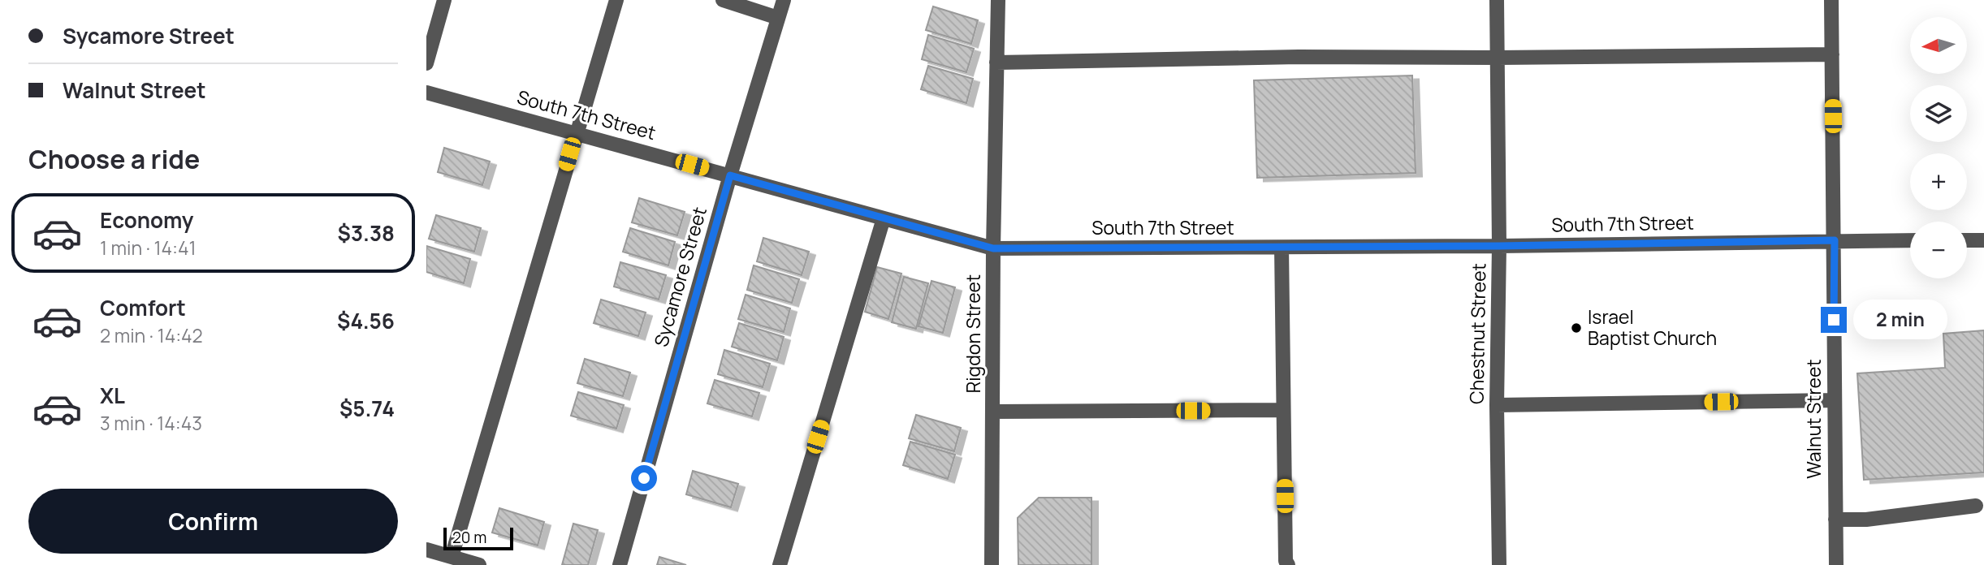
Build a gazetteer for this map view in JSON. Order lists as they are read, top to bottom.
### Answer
{
  "streets": {
    "street": [
      "South 7th Street",
      "Sycamore Street",
      "Rigdon Street",
      "Chestnut Street",
      "Walnut Street"
    ]
  },
  "crossings": [
    ["South 7th Street", "Sycamore Street"],
    ["South 7th Street", "Rigdon Street"],
    ["South 7th Street", "Chestnut Street"],
    ["South 7th Street", "Walnut Street"]
  ],
  "places": ["Israel Baptist Church"],
  "scale_bar": "20 m",
  "north": "left",
  "page": {
    "banner": ["Sycamore Street", "Walnut Street"],
    "map_buttons": ["+", "−"],
    "heading": "Choose a ride",
    "list": [
      {
        "name": "Economy",
        "note": "1 min · 14:41",
        "value": "$3.38"
      },
      {
        "name": "Comfort",
        "note": "2 min · 14:42",
        "value": "$4.56"
      },
      {
        "name": "XL",
        "note": "3 min · 14:43",
        "value": "$5.74"
      }
    ],
    "bubble": "2 min",
    "buttons": "Confirm",
    "scale": "20 m"
  }
}
